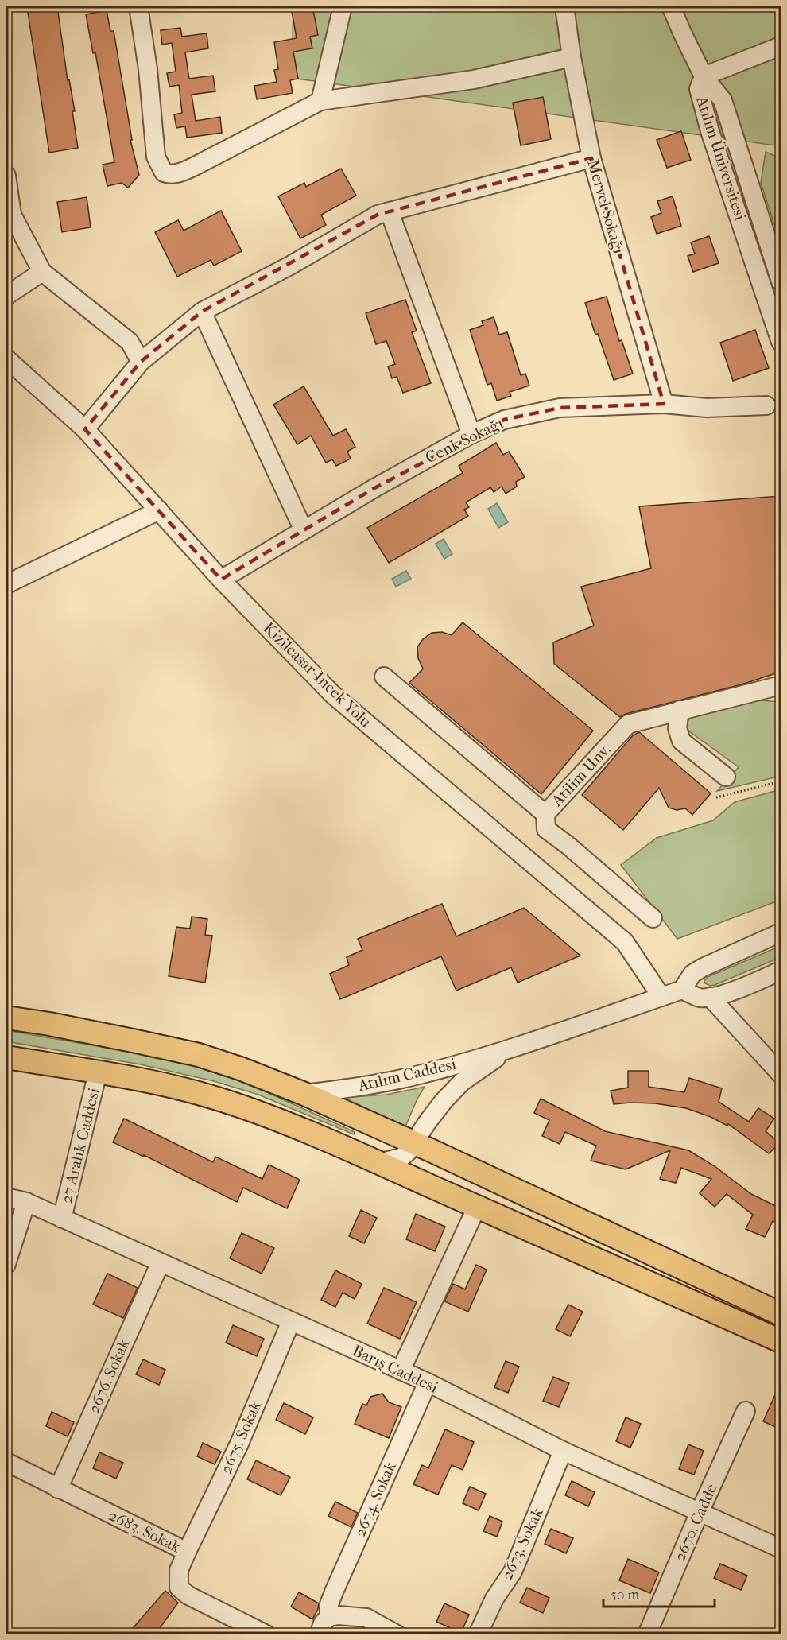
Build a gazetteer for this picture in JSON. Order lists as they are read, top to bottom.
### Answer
{
  "streets": {
    "street": [
      "Atılım Üniversitesi",
      "Mervel Sokağı",
      "Cenk Sokağı",
      "Kizilcasar-Incek Yolu",
      "Atilim Unv.",
      "Atılım Caddesi",
      "27 Aralık Caddesi",
      "Barış Caddesi",
      "2676. Sokak",
      "2675. Sokak",
      "2674. Sokak",
      "2670. Cadde",
      "2683. Sokak",
      "2673. Sokak"
    ]
  },
  "crossings": [
    ["Mervel Sokağı", "Cenk Sokağı"],
    ["Cenk Sokağı", "Kizilcasar-Incek Yolu"],
    ["Kizilcasar-Incek Yolu", "Atılım Caddesi"],
    ["27 Aralık Caddesi", "Barış Caddesi"],
    ["Barış Caddesi", "2676. Sokak"],
    ["Barış Caddesi", "2675. Sokak"],
    ["Barış Caddesi", "2674. Sokak"],
    ["Barış Caddesi", "2670. Cadde"],
    ["Barış Caddesi", "2673. Sokak"],
    ["2676. Sokak", "2683. Sokak"],
    ["2675. Sokak", "2683. Sokak"]
  ],
  "scale_bar": "50 m"
}
